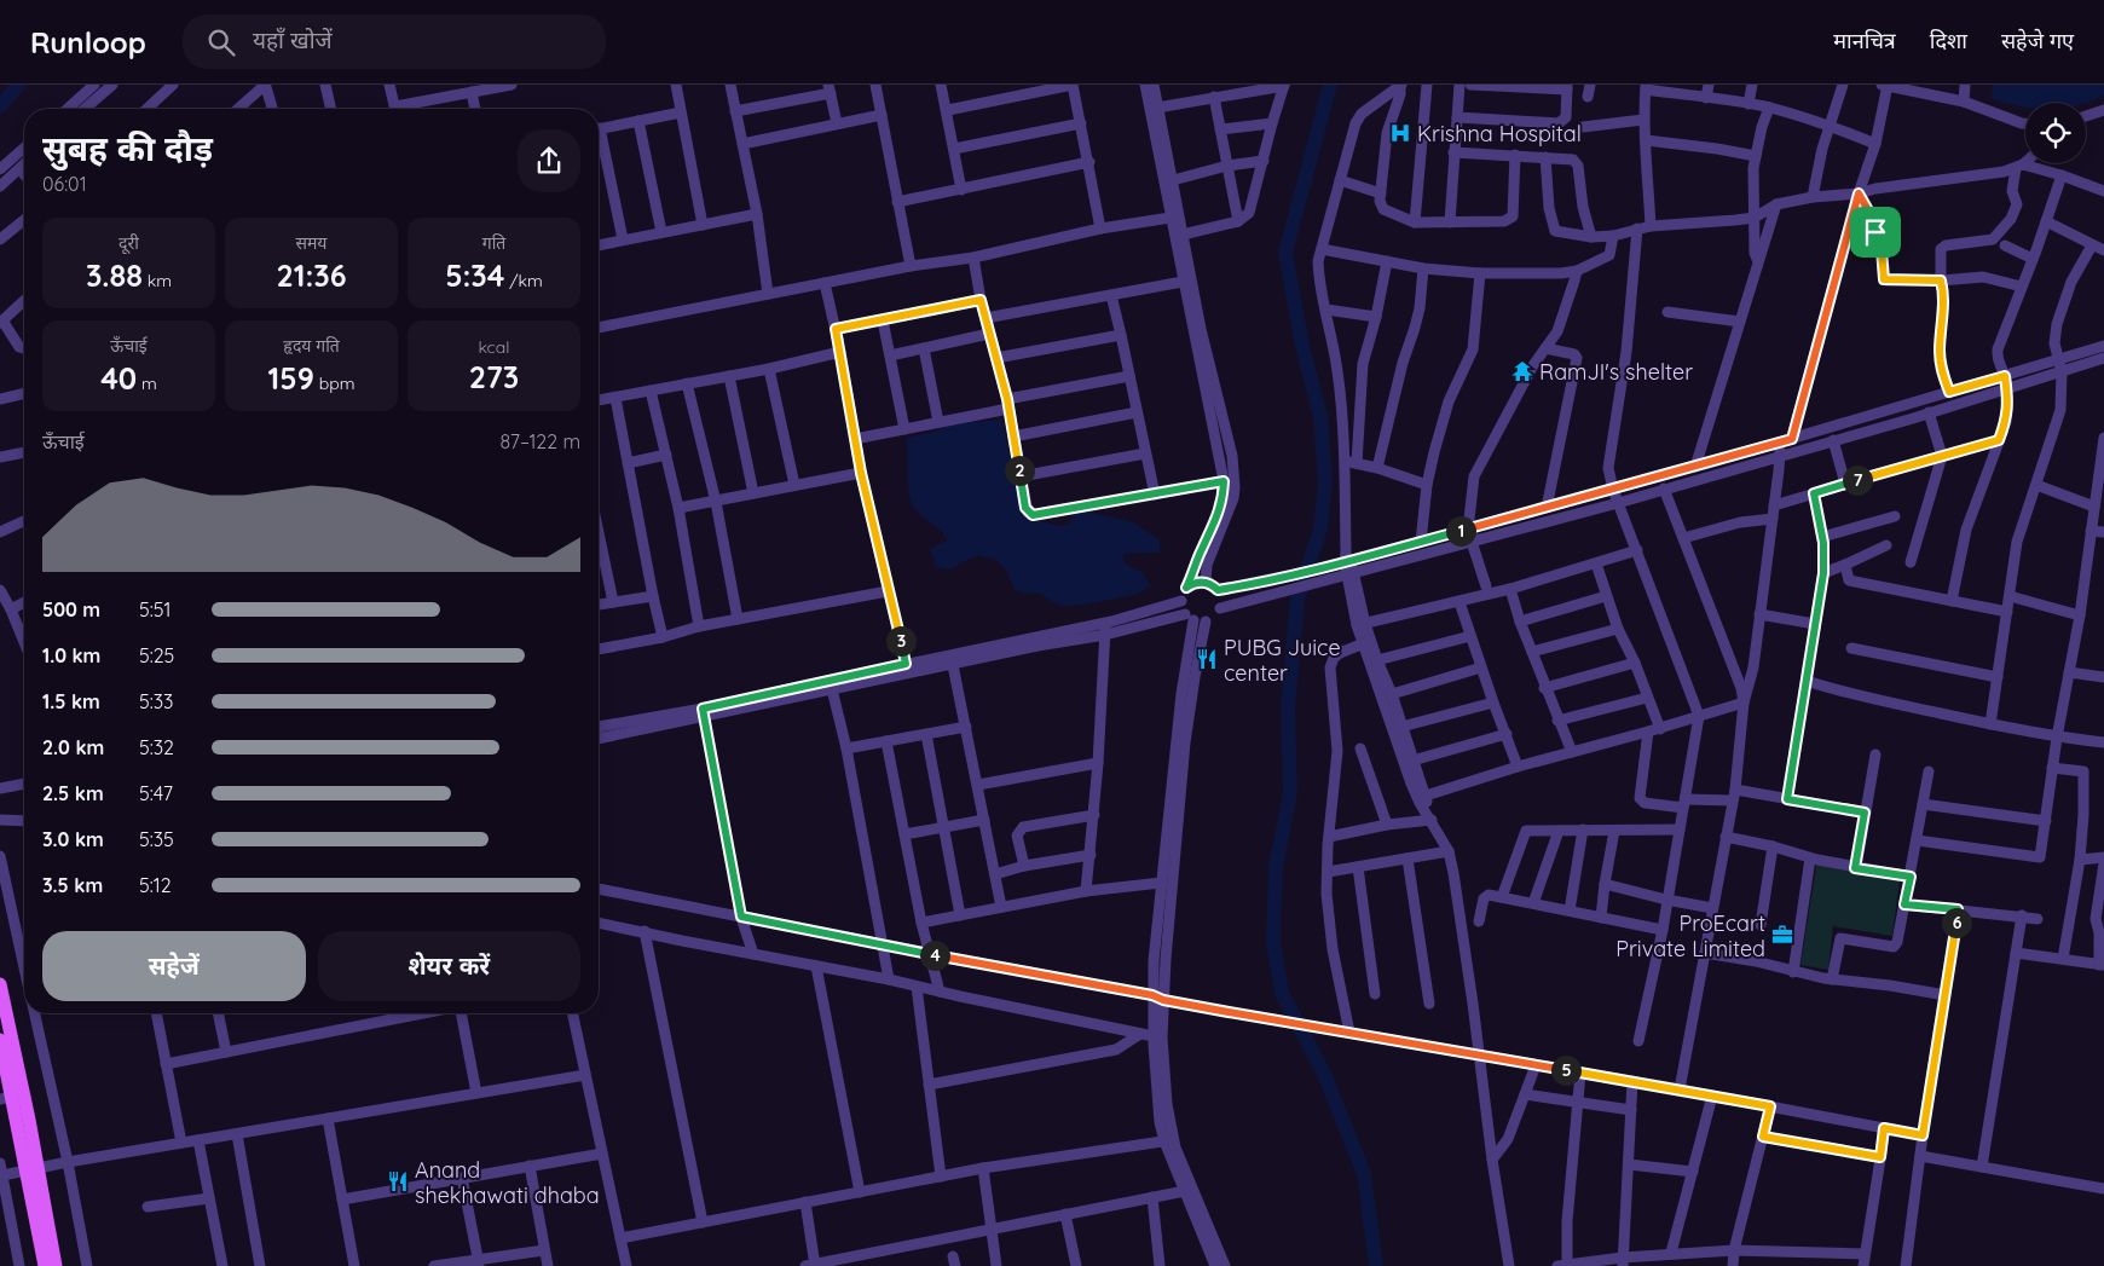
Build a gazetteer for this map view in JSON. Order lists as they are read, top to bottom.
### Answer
{
  "places": {
    "hospital": ["Krishna Hospital"],
    "temple": ["RamJI's shelter"],
    "restaurant": ["PUBG Juice center", "Anand shekhawati dhaba"],
    "office": ["ProEcart Private Limited"]
  },
  "page": {
    "header": "Runloop",
    "search": "यहाँ खोजें",
    "nav": ["मानचित्र", "दिशा", "सहेजे गए"],
    "heading": ["सुबह की दौड़", "06:01"],
    "stats": [
      ["दूरी", "3.88 km"],
      ["समय", "21:36"],
      ["गति", "5:34 /km"],
      ["ऊँचाई", "40 m"],
      ["हृदय गति", "159 bpm"],
      ["kcal", "273"]
    ],
    "chart": ["ऊँचाई", "87–122 m"],
    "pins": [
      "2",
      "7",
      "1",
      "3",
      "6",
      "4",
      "5"
    ],
    "list": [
      {
        "name": "500 m",
        "note": "5:51"
      },
      {
        "name": "1.0 km",
        "note": "5:25"
      },
      {
        "name": "1.5 km",
        "note": "5:33"
      },
      {
        "name": "2.0 km",
        "note": "5:32"
      },
      {
        "name": "2.5 km",
        "note": "5:47"
      },
      {
        "name": "3.0 km",
        "note": "5:35"
      },
      {
        "name": "3.5 km",
        "note": "5:12"
      }
    ],
    "buttons": ["सहेजें", "शेयर करें"]
  }
}
